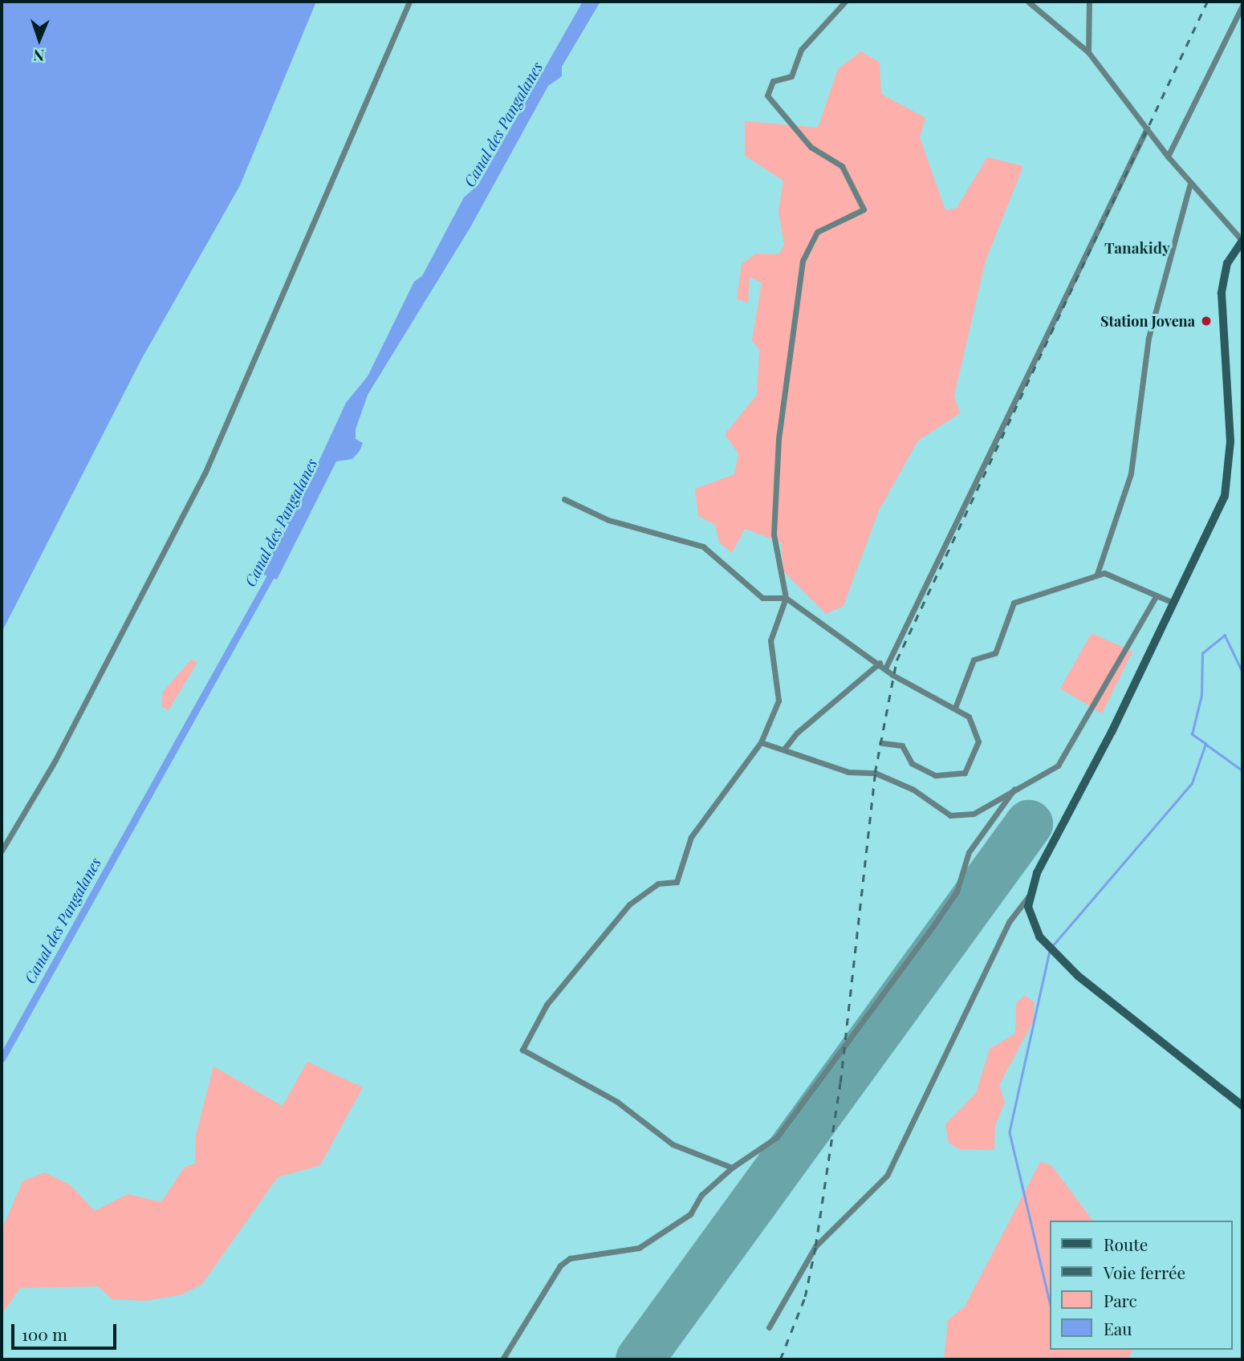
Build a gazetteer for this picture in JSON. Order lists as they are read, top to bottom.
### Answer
{
  "districts": ["Tanakidy"],
  "water": ["Canal des Pangalanes"],
  "places": ["Station Jovena"],
  "legend": [
    "Route",
    "Voie ferrée",
    "Parc",
    "Eau"
  ],
  "scale_bar": "100 m",
  "north": "bottom"
}
